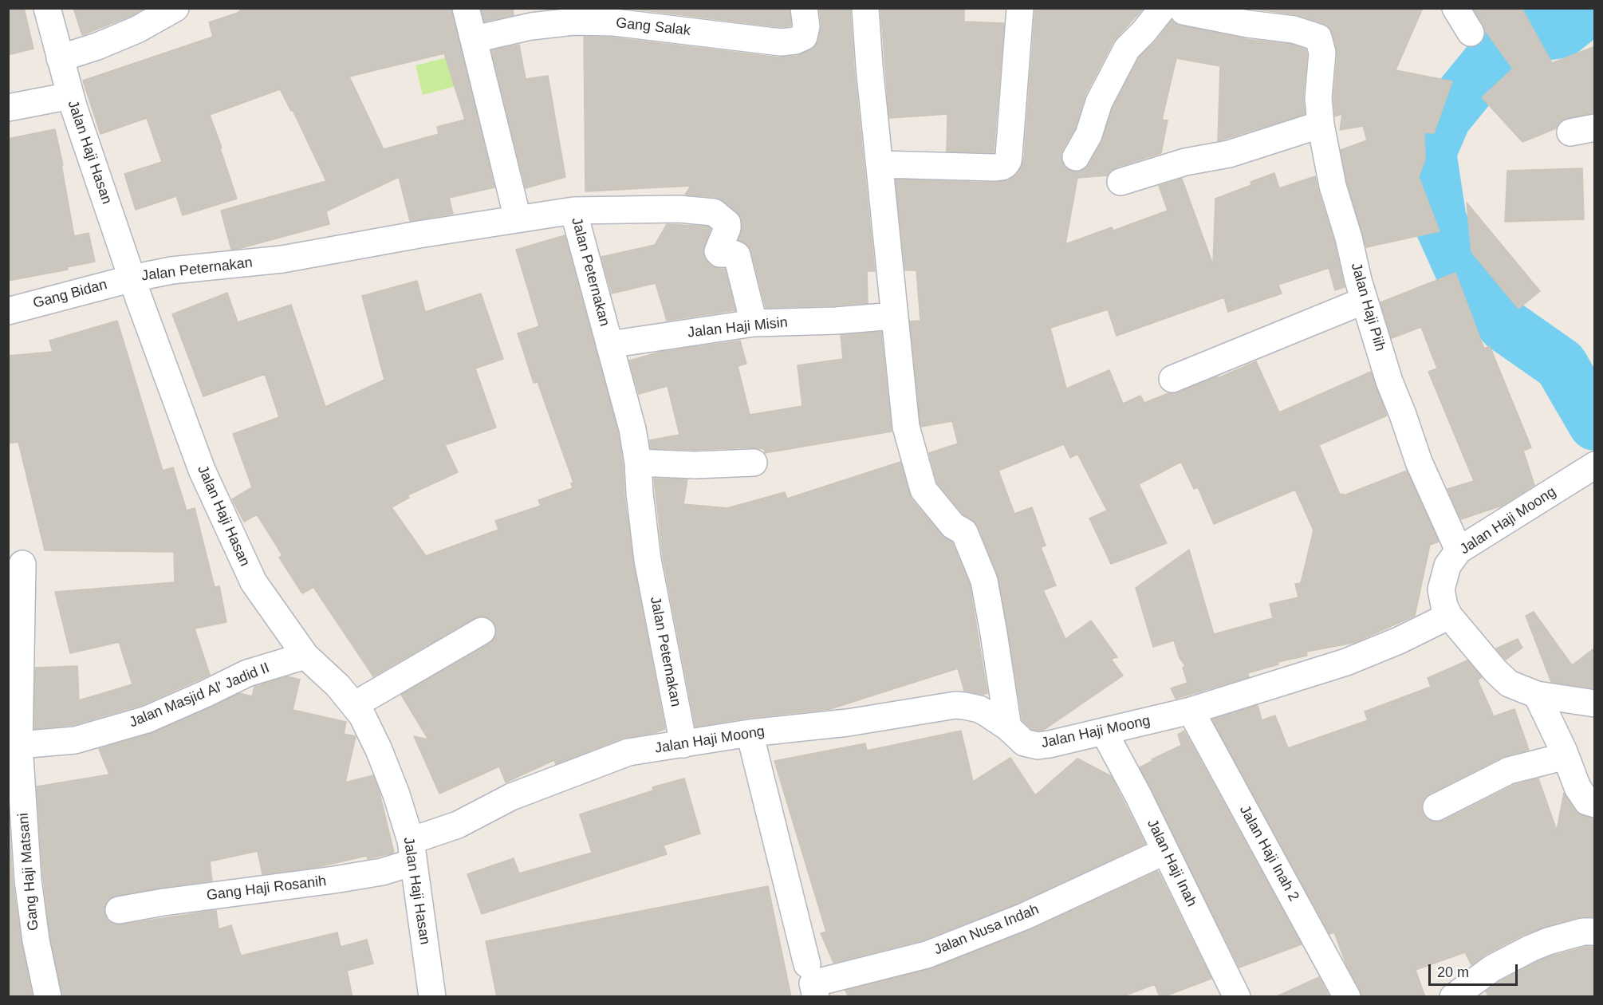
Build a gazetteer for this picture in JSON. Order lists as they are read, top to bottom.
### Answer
{
  "streets": {
    "street": [
      "Gang Salak",
      "Jalan Haji Hasan",
      "Jalan Peternakan",
      "Gang Bidan",
      "Jalan Haji Piih",
      "Jalan Haji Misin",
      "Jalan Haji Moong",
      "Jalan Masjid Al' Jadid II",
      "Jalan Haji Inah 2",
      "Jalan Haji Inah",
      "Gang Haji Matsani",
      "Gang Haji Rosanih",
      "Jalan Nusa Indah"
    ]
  },
  "crossings": [
    ["Jalan Haji Hasan", "Jalan Peternakan"],
    ["Jalan Haji Hasan", "Gang Bidan"],
    ["Jalan Haji Hasan", "Jalan Haji Moong"],
    ["Jalan Haji Hasan", "Jalan Masjid Al' Jadid II"],
    ["Jalan Haji Hasan", "Gang Haji Rosanih"],
    ["Jalan Peternakan", "Gang Bidan"],
    ["Jalan Peternakan", "Jalan Haji Misin"],
    ["Jalan Peternakan", "Jalan Haji Moong"],
    ["Jalan Haji Piih", "Jalan Haji Moong"],
    ["Jalan Haji Moong", "Jalan Haji Inah 2"],
    ["Jalan Haji Moong", "Jalan Haji Inah"],
    ["Jalan Haji Moong", "Gang Haji Rosanih"],
    ["Jalan Masjid Al' Jadid II", "Gang Haji Matsani"],
    ["Jalan Haji Inah", "Jalan Nusa Indah"]
  ],
  "scale_bar": "20 m"
}
